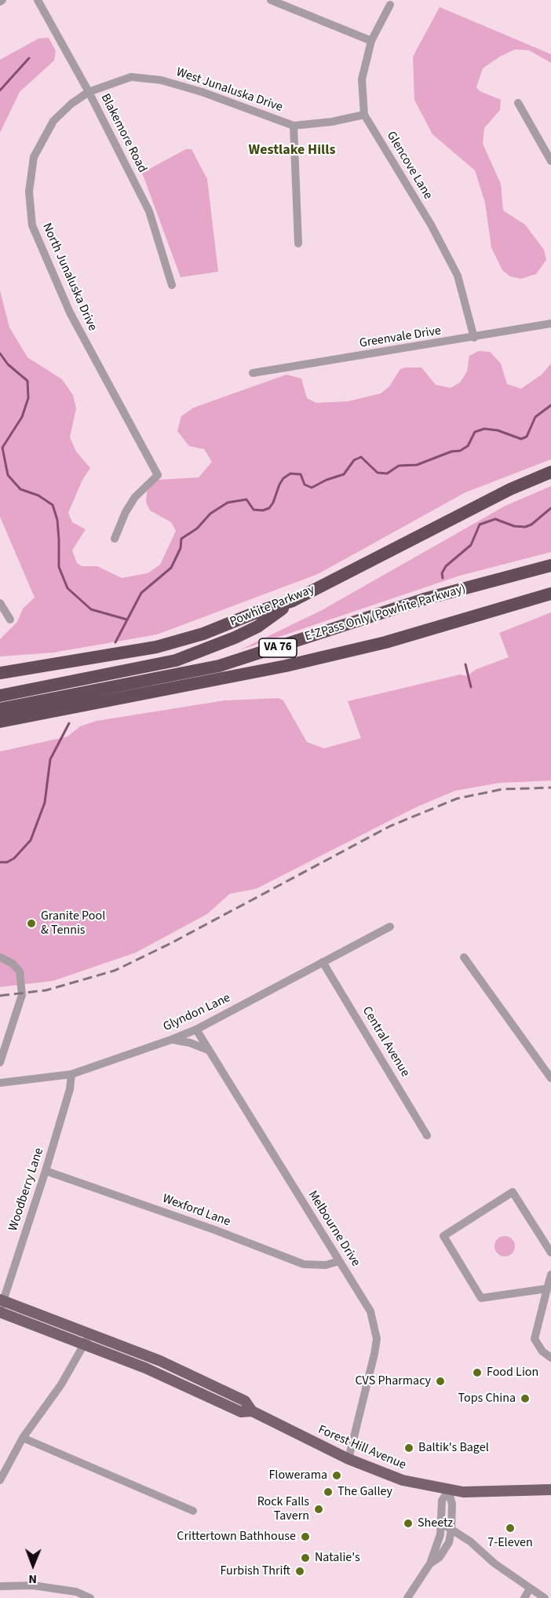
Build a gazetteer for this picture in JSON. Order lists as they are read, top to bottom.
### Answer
{
  "streets": {
    "highway": ["Powhite Parkway", "E-ZPass Only (Powhite Parkway)", "VA 76"],
    "main road": ["Forest Hill Avenue"],
    "street": [
      "West Junaluska Drive",
      "Blakemore Road",
      "Glencove Lane",
      "North Junaluska Drive",
      "Greenvale Drive",
      "Glyndon Lane",
      "Central Avenue",
      "Woodberry Lane",
      "Wexford Lane",
      "Melbourne Drive"
    ]
  },
  "crossings": [
    ["West Junaluska Drive", "Blakemore Road"],
    ["West Junaluska Drive", "Glencove Lane"],
    ["West Junaluska Drive", "North Junaluska Drive"],
    ["Blakemore Road", "North Junaluska Drive"],
    ["Glencove Lane", "Greenvale Drive"],
    ["Powhite Parkway", "VA 76"],
    ["Glyndon Lane", "Central Avenue"],
    ["Glyndon Lane", "Woodberry Lane"],
    ["Glyndon Lane", "Melbourne Drive"],
    ["Woodberry Lane", "Wexford Lane"],
    ["Woodberry Lane", "Forest Hill Avenue"],
    ["Wexford Lane", "Melbourne Drive"],
    ["Melbourne Drive", "Forest Hill Avenue"]
  ],
  "districts": ["Westlake Hills"],
  "places": [
    "Granite Pool & Tennis",
    "Food Lion",
    "CVS Pharmacy",
    "Tops China",
    "Baltik's Bagel",
    "Flowerama",
    "The Galley",
    "Rock Falls Tavern",
    "Sheetz",
    "7-Eleven",
    "Crittertown Bathhouse",
    "Natalie's",
    "Furbish Thrift"
  ],
  "north": "bottom"
}
